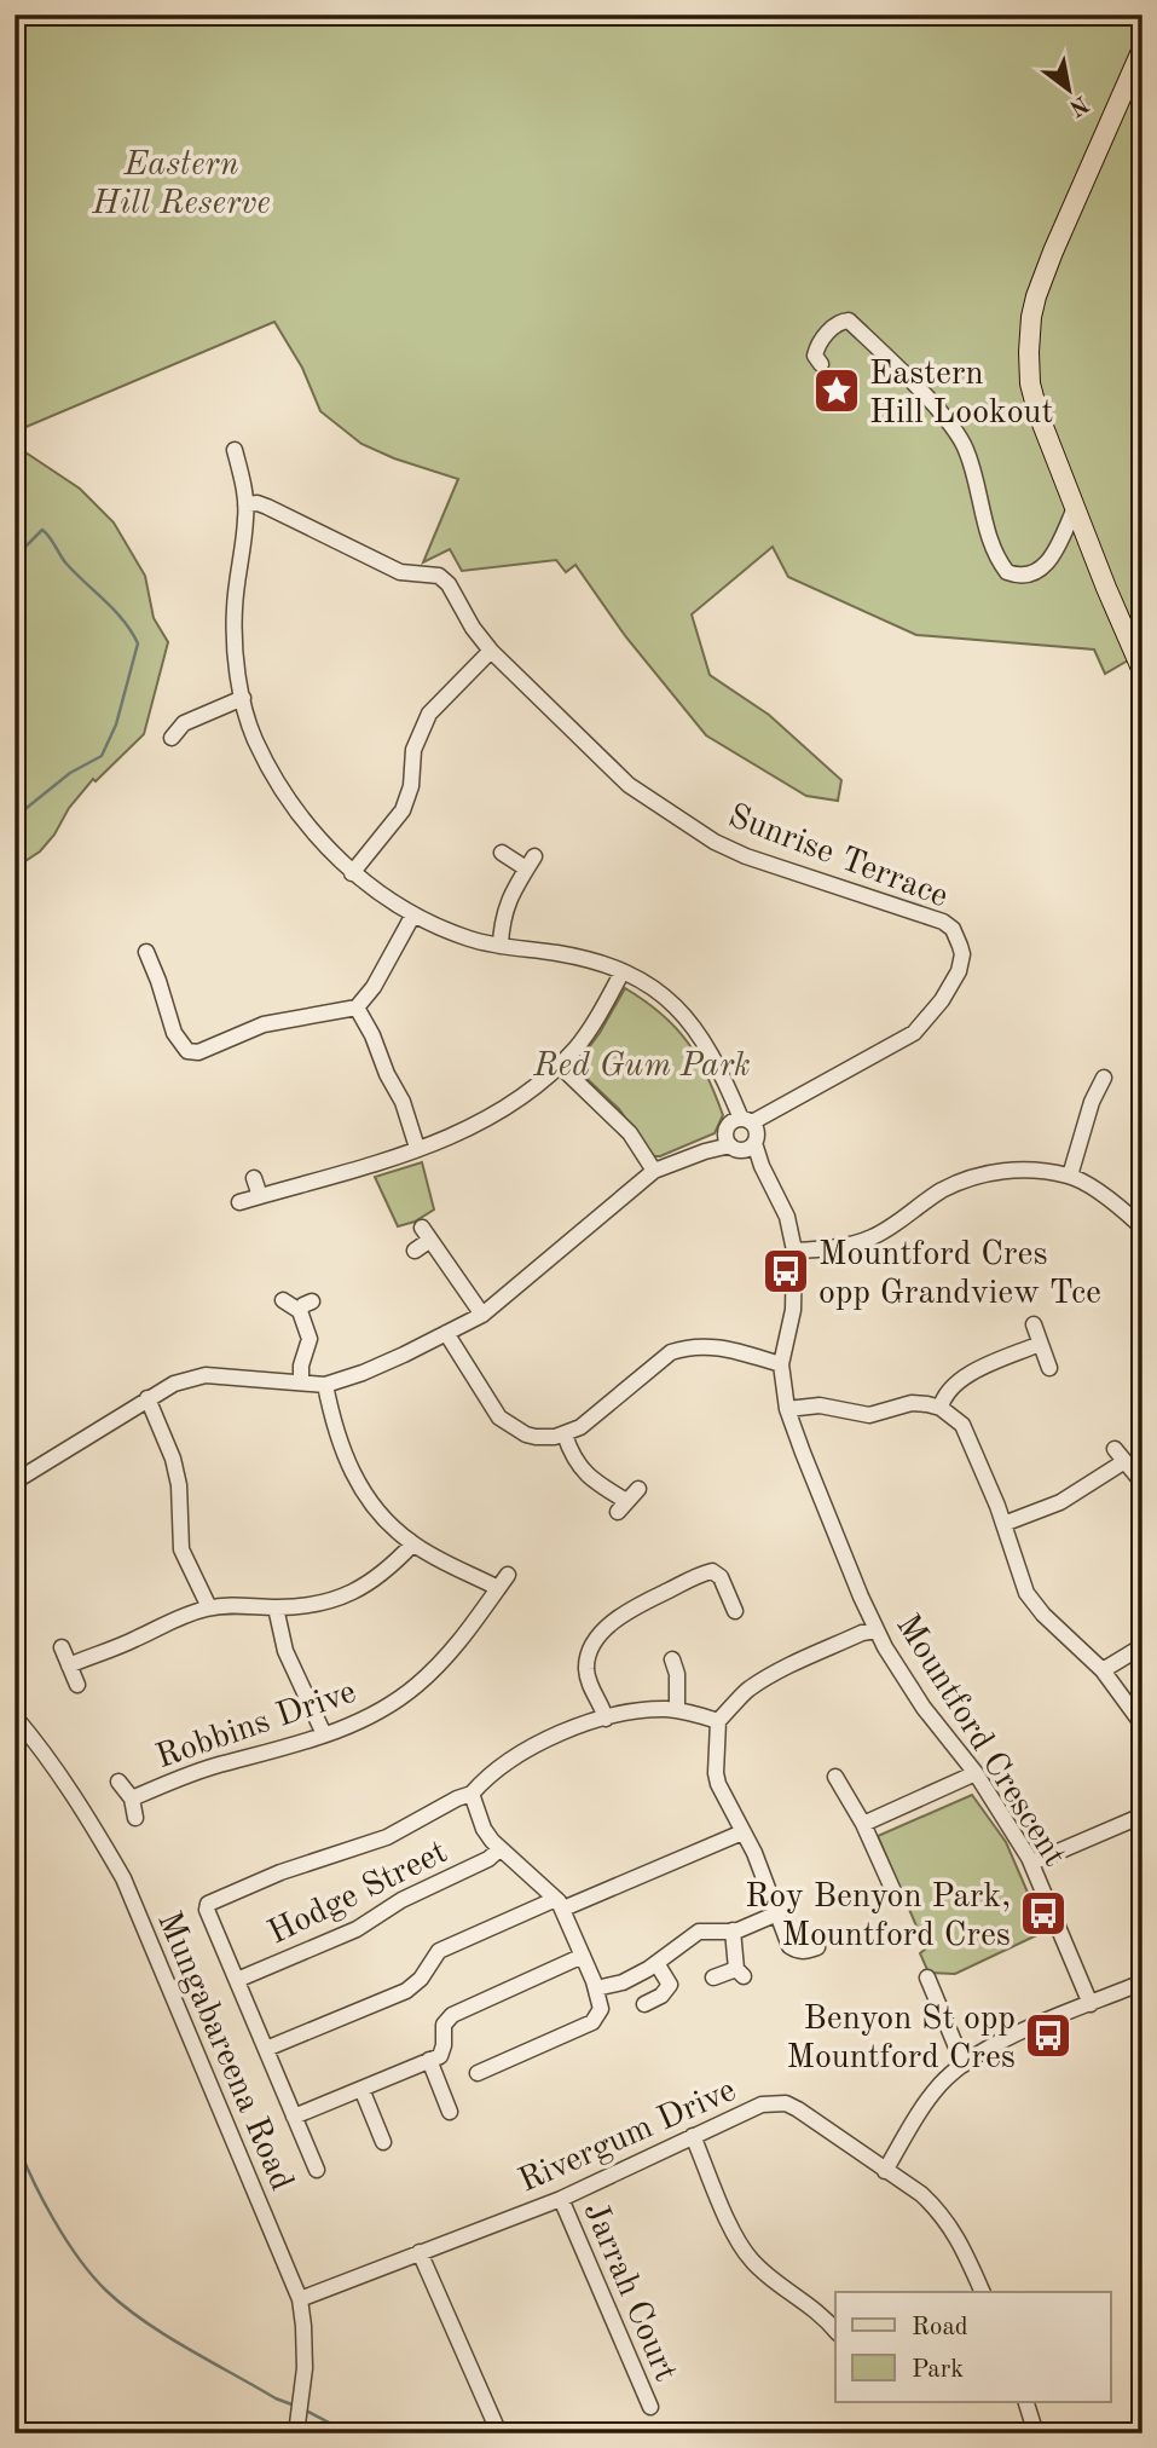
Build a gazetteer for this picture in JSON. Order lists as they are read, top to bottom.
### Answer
{
  "streets": {
    "street": [
      "Sunrise Terrace",
      "Robbins Drive",
      "Mountford Crescent",
      "Hodge Street",
      "Mungabareena Road",
      "Rivergum Drive",
      "Jarrah Court"
    ]
  },
  "crossings": [
    ["Sunrise Terrace", "Robbins Drive"],
    ["Sunrise Terrace", "Mountford Crescent"],
    ["Mungabareena Road", "Rivergum Drive"],
    ["Rivergum Drive", "Jarrah Court"]
  ],
  "parks": ["Eastern Hill Reserve", "Red Gum Park"],
  "places": {
    "place": ["Eastern Hill Lookout"],
    "bus stop": ["Mountford Cres opp Grandview Tce", "Roy Benyon Park, Mountford Cres", "Benyon St opp Mountford Cres"]
  },
  "legend": ["Road", "Park"],
  "north": "bottom right"
}
